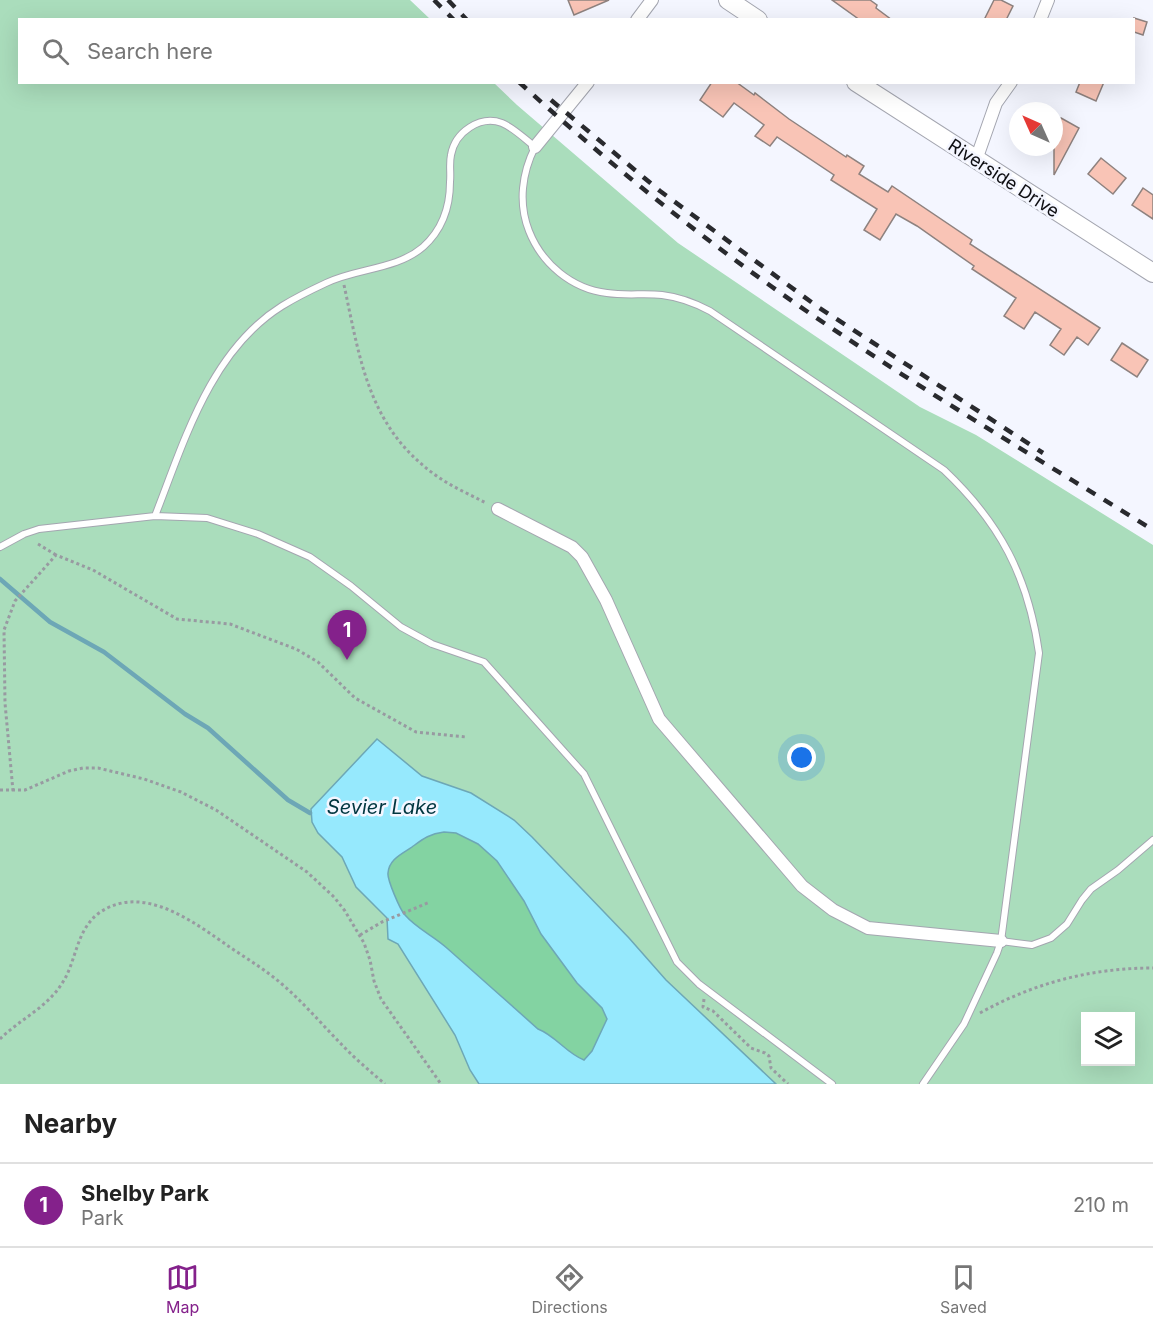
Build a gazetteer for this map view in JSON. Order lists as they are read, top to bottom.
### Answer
{
  "streets": {
    "street": ["Riverside Drive"]
  },
  "water": ["Sevier Lake"],
  "north": "top left",
  "page": {
    "search": "Search here",
    "pins": "1",
    "heading": "Nearby",
    "list": [
      {
        "mark": "1",
        "name": "Shelby Park",
        "note": "Park",
        "value": "210 m"
      }
    ],
    "nav": ["Map", "Directions", "Saved"]
  }
}
